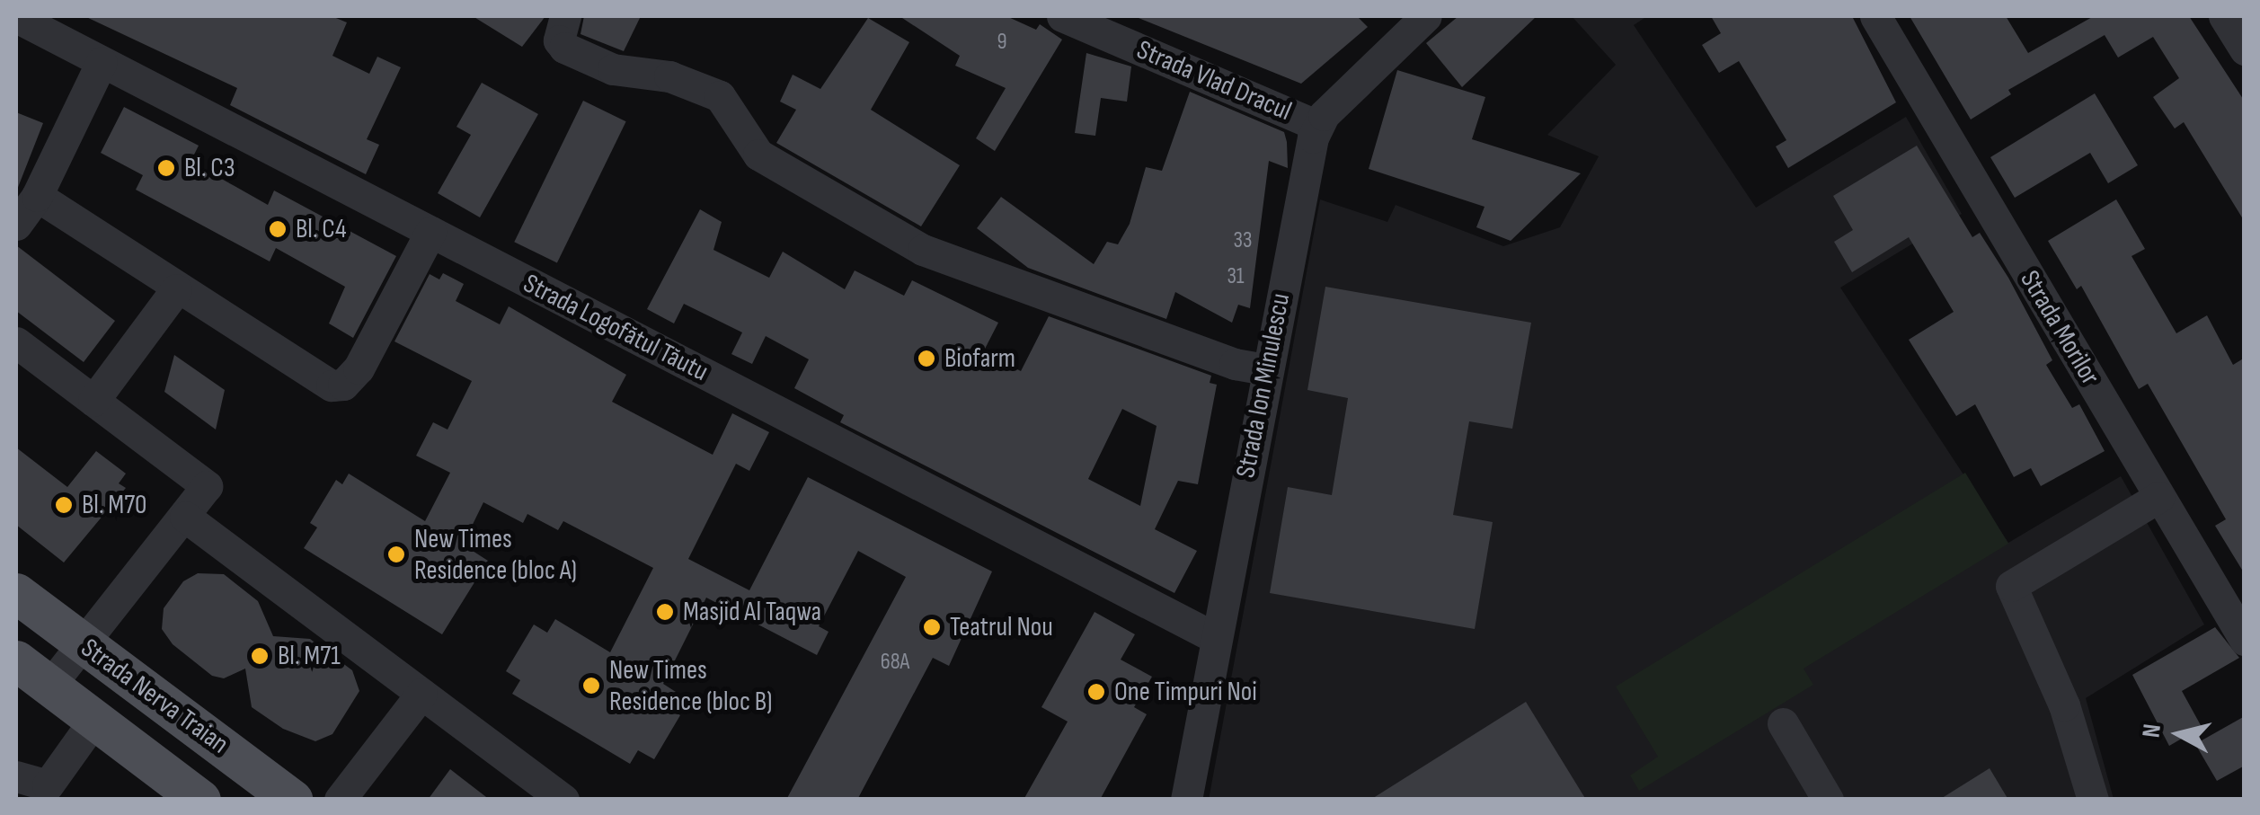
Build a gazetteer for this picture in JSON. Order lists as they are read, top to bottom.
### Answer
{
  "streets": {
    "main road": ["Strada Nerva Traian"],
    "street": [
      "Strada Vlad Dracul",
      "Strada Logofătul Tăutu",
      "Strada Morilor",
      "Strada Ion Minulescu"
    ]
  },
  "crossings": [
    ["Strada Vlad Dracul", "Strada Ion Minulescu"],
    ["Strada Logofătul Tăutu", "Strada Ion Minulescu"]
  ],
  "places": [
    "Bl. C3",
    "Bl. C4",
    "Biofarm",
    "Bl. M70",
    "New Times Residence (bloc A)",
    "Masjid Al Taqwa",
    "Teatrul Nou",
    "Bl. M71",
    "New Times Residence (bloc B)",
    "One Timpuri Noi"
  ],
  "house_numbers": [
    "9",
    "33",
    "31",
    "68A"
  ],
  "north": "left"
}
